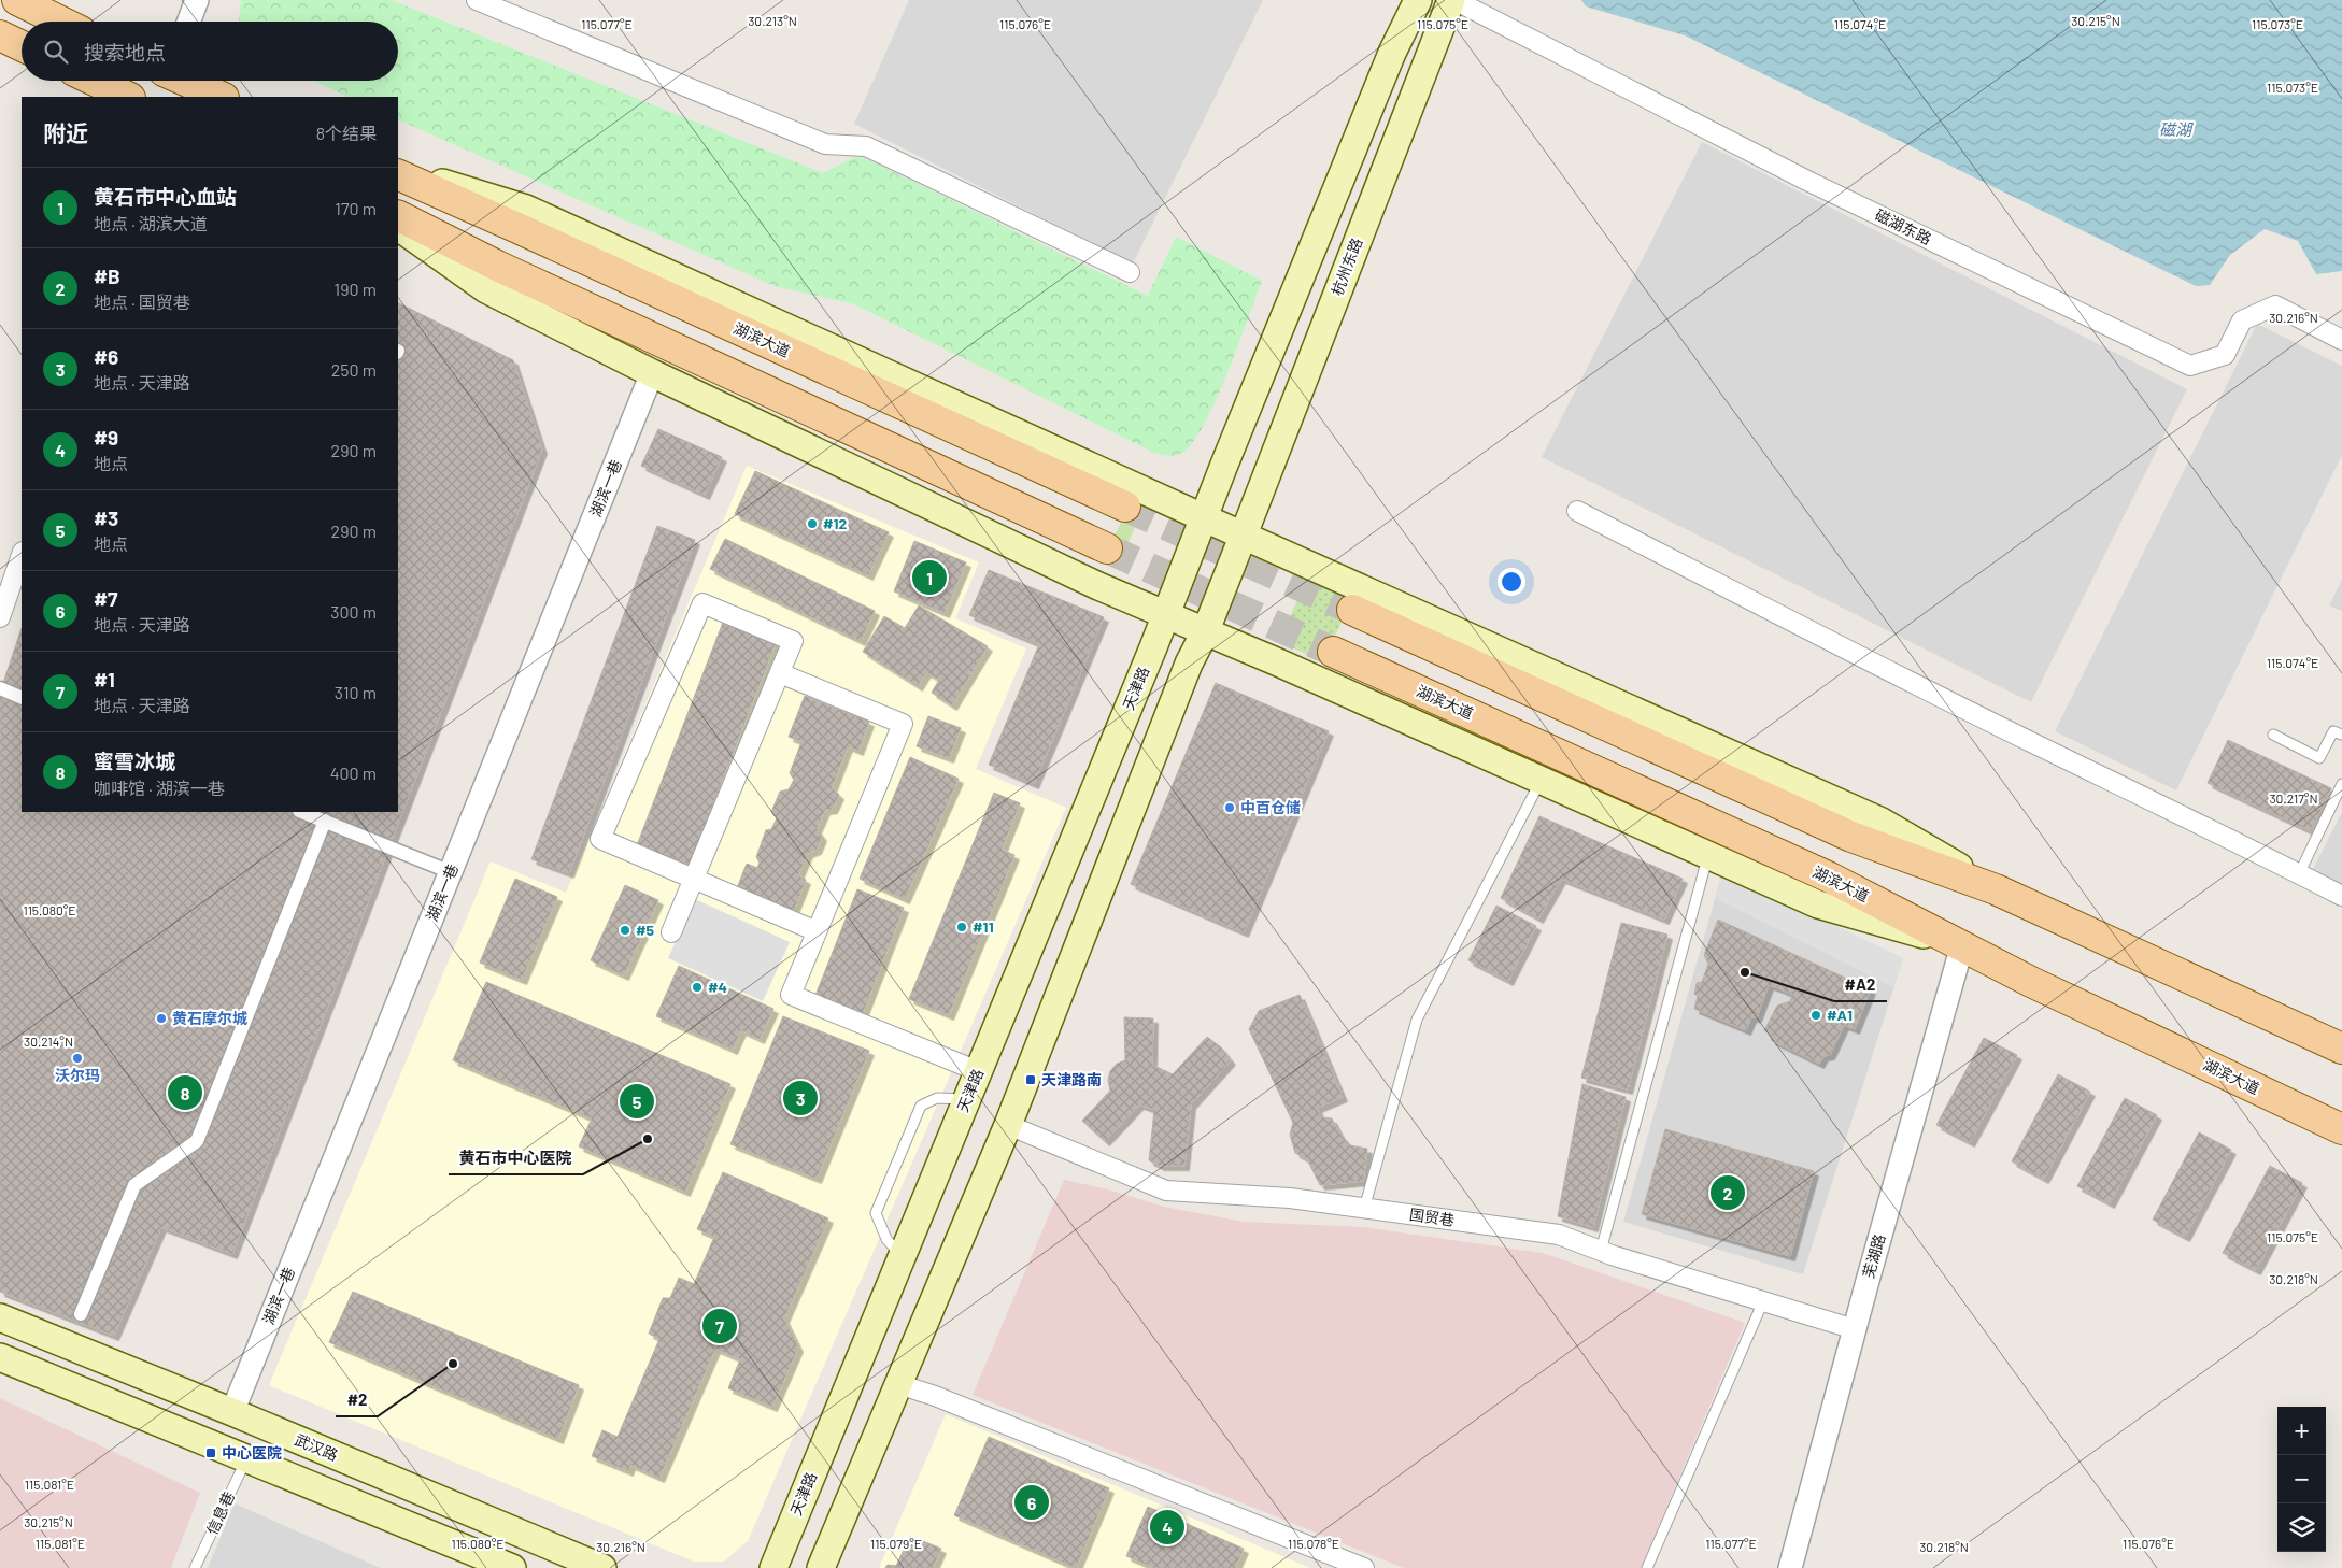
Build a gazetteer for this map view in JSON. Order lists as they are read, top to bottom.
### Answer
{
  "streets": {
    "main road": [
      "杭州东路",
      "湖滨大道",
      "天津路",
      "武汉路"
    ],
    "street": [
      "磁湖东路",
      "湖滨一巷",
      "国贸巷",
      "芜湖路"
    ],
    "lane": ["信息巷"]
  },
  "crossings": [
    ["磁湖东路", "杭州东路"],
    ["湖滨大道", "芜湖路"],
    ["湖滨一巷", "武汉路"],
    ["国贸巷", "芜湖路"]
  ],
  "water": ["磁湖"],
  "places": {
    "other": [
      "#12",
      "中百仓储",
      "#11",
      "#5",
      "#A2",
      "#4",
      "#A1",
      "黄石摩尔城",
      "沃尔玛",
      "黄石市中心医院",
      "#2"
    ],
    "transit": ["天津路南", "中心医院"]
  },
  "page": {
    "search": "搜索地点",
    "heading": ["附近", "8个结果"],
    "list": [
      {
        "mark": "1",
        "name": "黄石市中心血站",
        "note": "地点 · 湖滨大道",
        "value": "170 m"
      },
      {
        "mark": "2",
        "name": "#B",
        "note": "地点 · 国贸巷",
        "value": "190 m"
      },
      {
        "mark": "3",
        "name": "#6",
        "note": "地点 · 天津路",
        "value": "250 m"
      },
      {
        "mark": "4",
        "name": "#9",
        "note": "地点",
        "value": "290 m"
      },
      {
        "mark": "5",
        "name": "#3",
        "note": "地点",
        "value": "290 m"
      },
      {
        "mark": "6",
        "name": "#7",
        "note": "地点 · 天津路",
        "value": "300 m"
      },
      {
        "mark": "7",
        "name": "#1",
        "note": "地点 · 天津路",
        "value": "310 m"
      },
      {
        "mark": "8",
        "name": "蜜雪冰城",
        "note": "咖啡馆 · 湖滨一巷",
        "value": "400 m"
      }
    ],
    "pins": [
      "1",
      "8",
      "3",
      "5",
      "2",
      "7",
      "6",
      "4"
    ],
    "map_buttons": ["+", "−"]
  },
  "coordinates": [
    "30.213°N",
    "30.215°N",
    "115.073°E",
    "115.077°E",
    "115.076°E",
    "115.075°E",
    "115.074°E",
    "30.216°N",
    "30.217°N",
    "115.080°E",
    "30.214°N",
    "30.218°N",
    "115.081°E",
    "115.079°E",
    "115.078°E"
  ]
}
